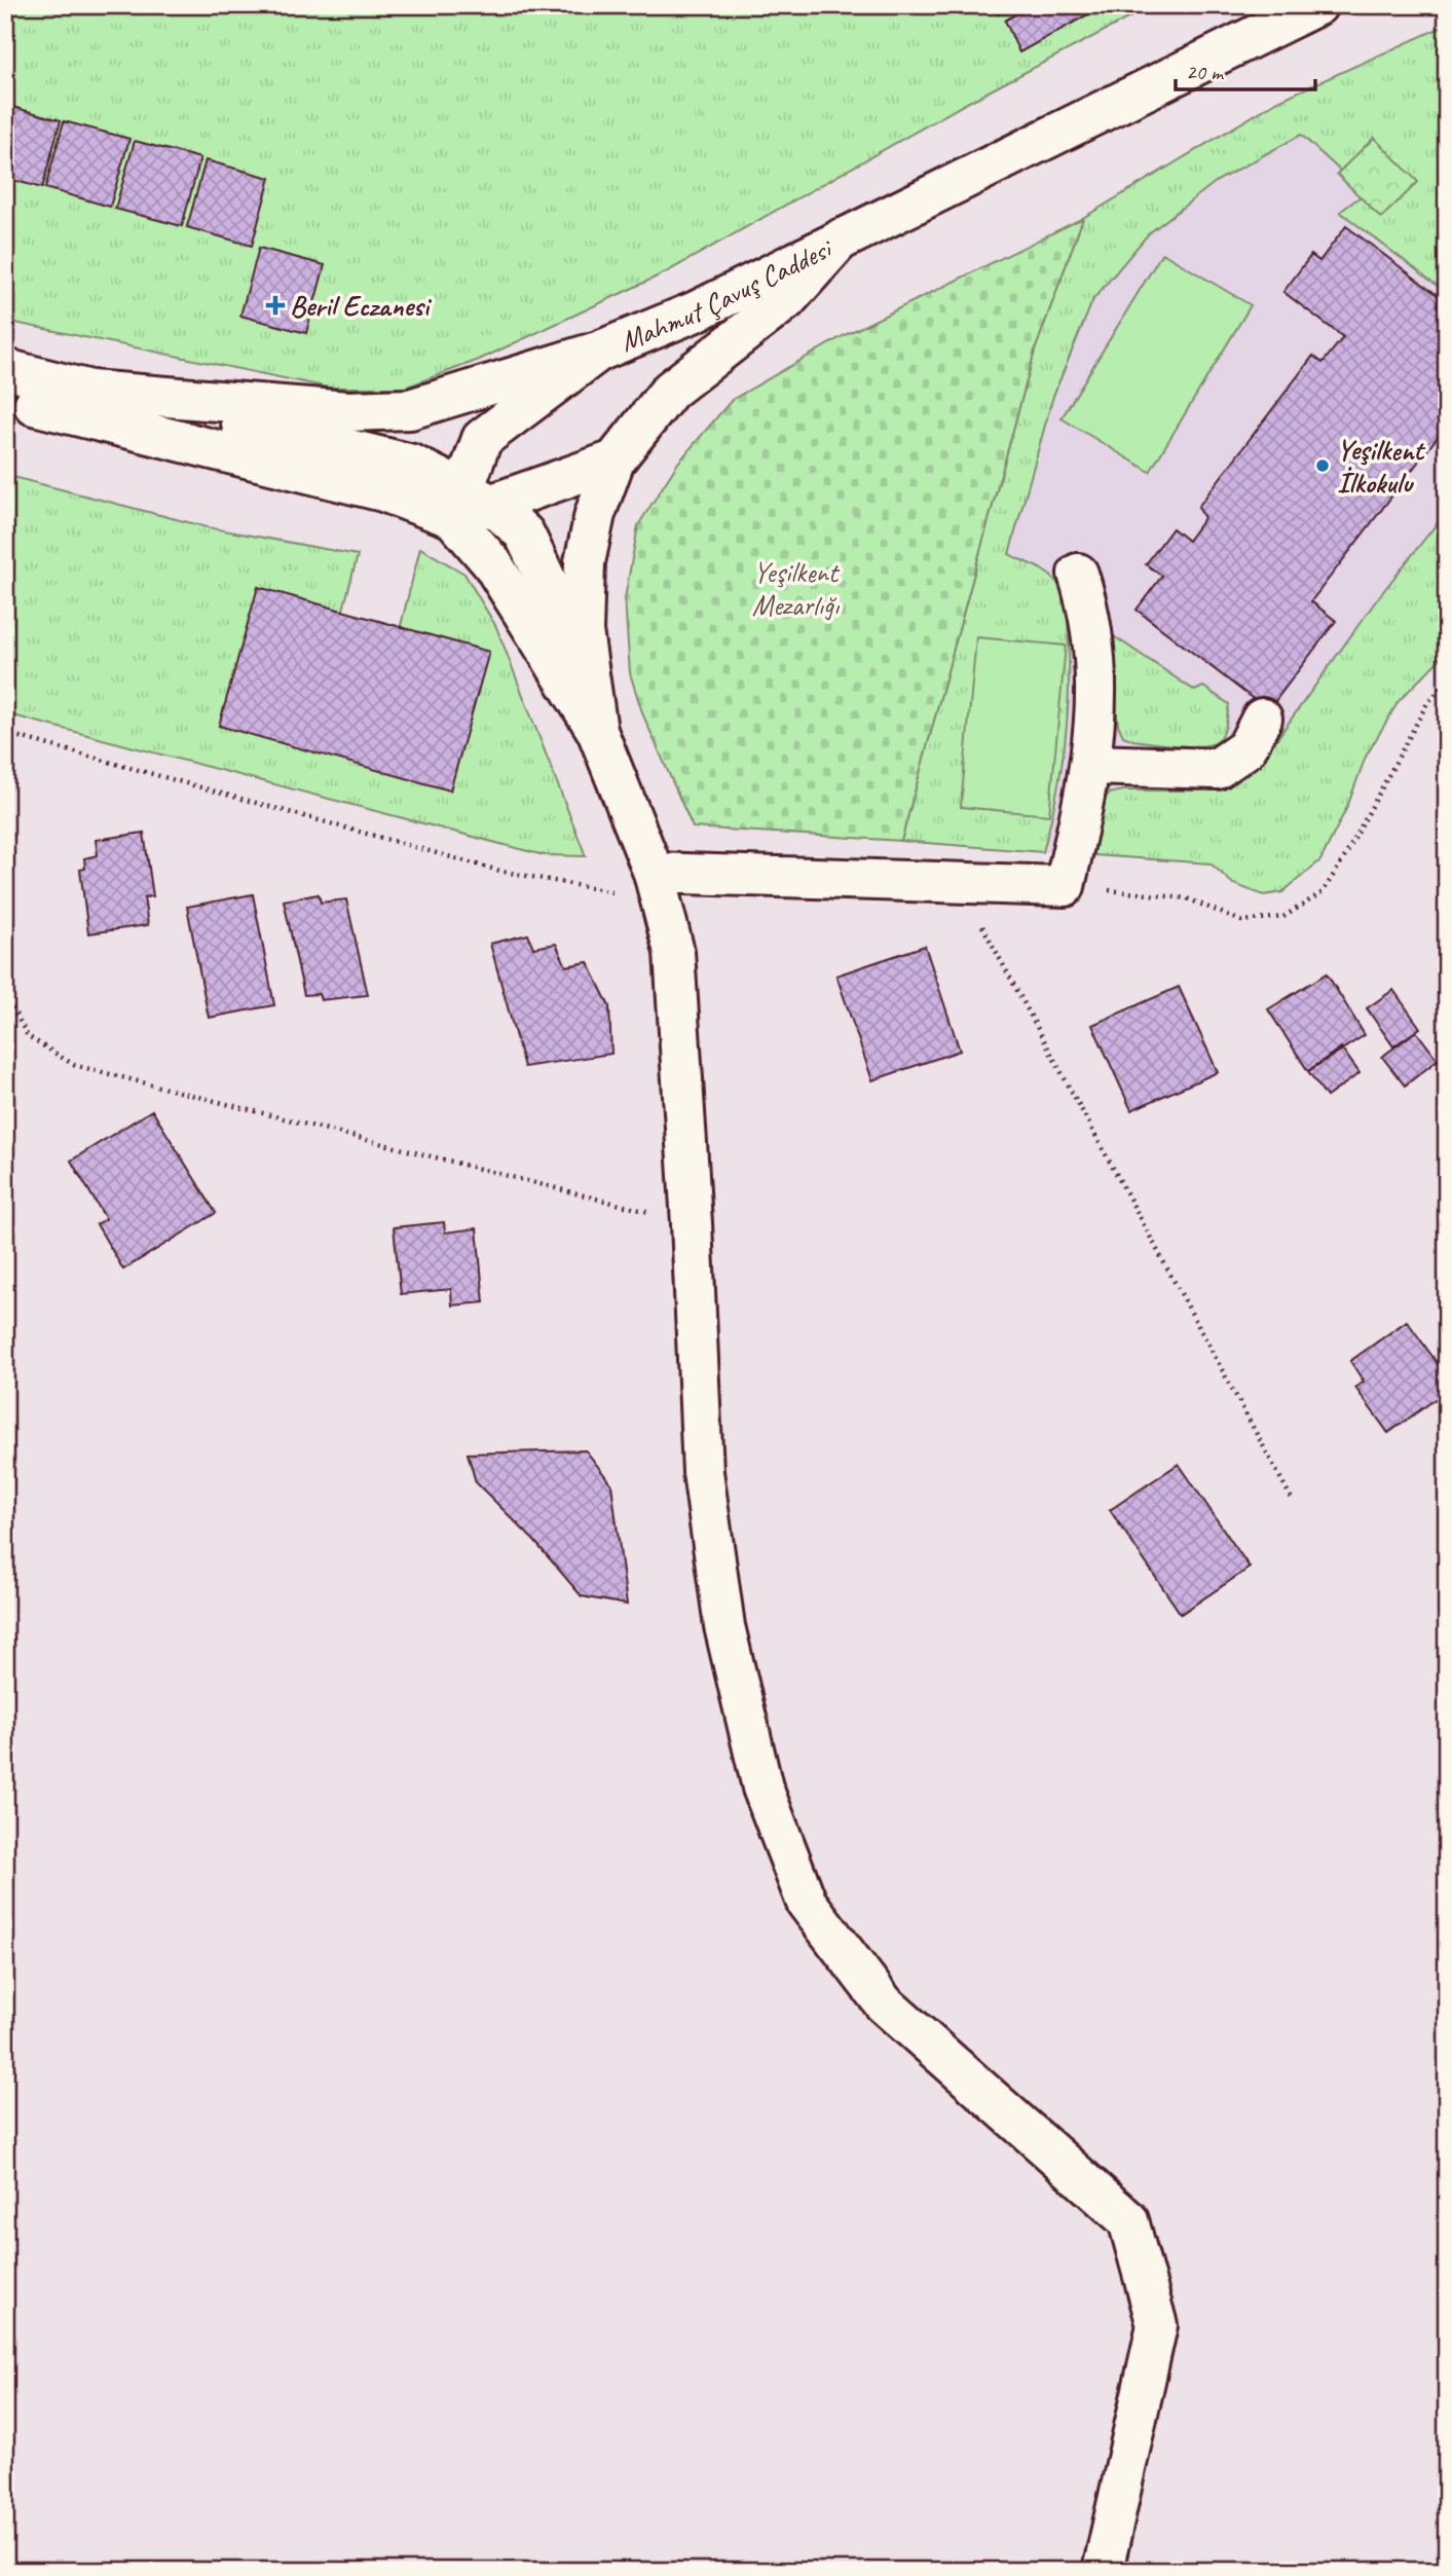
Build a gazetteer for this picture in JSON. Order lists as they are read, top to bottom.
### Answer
{
  "streets": {
    "street": ["Mahmut Çavuş Caddesi"]
  },
  "parks": ["Yeşilkent Mezarlığı"],
  "places": {
    "health": ["Beril Eczanesi"],
    "other": ["Yeşilkent İlkokulu"]
  },
  "scale_bar": "20 m"
}
